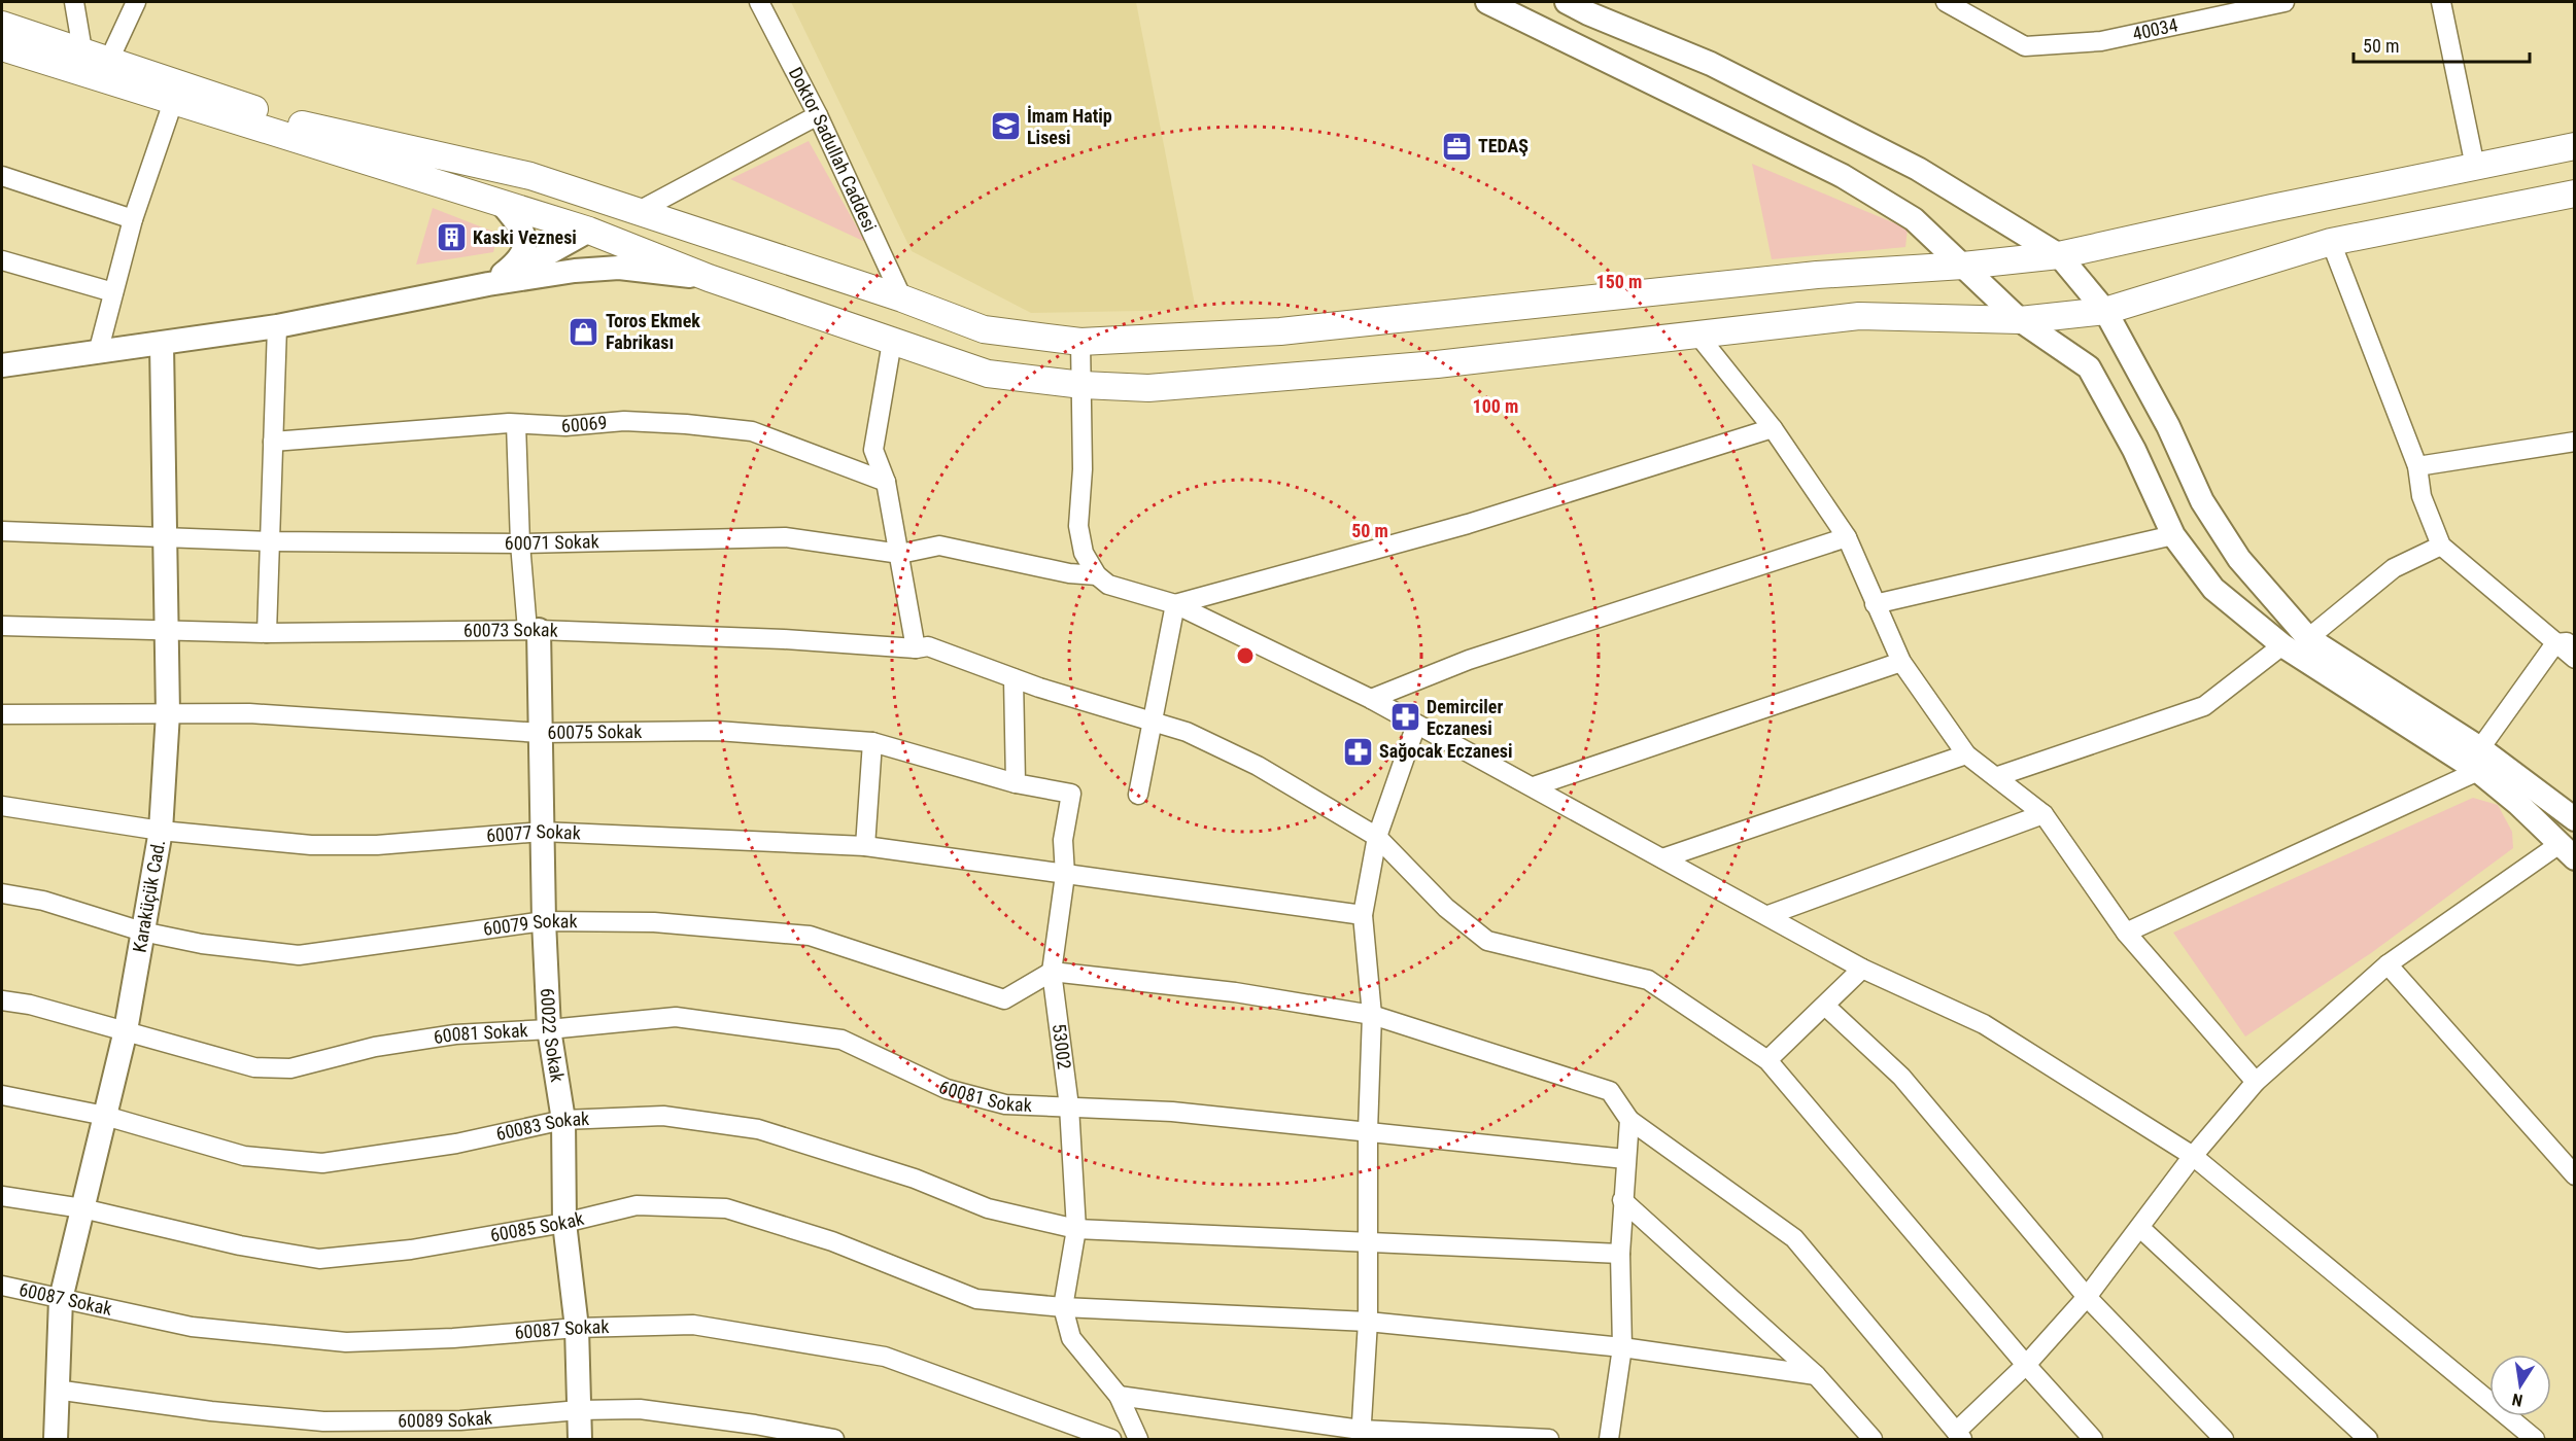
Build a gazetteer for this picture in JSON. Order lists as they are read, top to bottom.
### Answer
{
  "streets": {
    "street": [
      "40034",
      "Doktor Sadullah Caddesi",
      "60069",
      "60071 Sokak",
      "60073 Sokak",
      "60075 Sokak",
      "60077 Sokak",
      "Karaküçük Cad.",
      "60079 Sokak",
      "60081 Sokak",
      "60022 Sokak",
      "53002",
      "60083 Sokak",
      "60085 Sokak",
      "60087 Sokak",
      "60089 Sokak"
    ]
  },
  "crossings": [
    ["60071 Sokak", "Karaküçük Cad."],
    ["60073 Sokak", "Karaküçük Cad."],
    ["60073 Sokak", "60022 Sokak"],
    ["60075 Sokak", "Karaküçük Cad."],
    ["60075 Sokak", "60022 Sokak"],
    ["60075 Sokak", "53002"],
    ["60077 Sokak", "Karaküçük Cad."],
    ["60077 Sokak", "60022 Sokak"],
    ["60077 Sokak", "53002"],
    ["Karaküçük Cad.", "60079 Sokak"],
    ["Karaküçük Cad.", "60081 Sokak"],
    ["Karaküçük Cad.", "60083 Sokak"],
    ["Karaküçük Cad.", "60085 Sokak"],
    ["Karaküçük Cad.", "60087 Sokak"],
    ["Karaküçük Cad.", "60089 Sokak"],
    ["60079 Sokak", "60022 Sokak"],
    ["60079 Sokak", "53002"],
    ["60081 Sokak", "60022 Sokak"],
    ["60081 Sokak", "53002"],
    ["60022 Sokak", "60083 Sokak"],
    ["60022 Sokak", "60085 Sokak"],
    ["60022 Sokak", "60087 Sokak"],
    ["60022 Sokak", "60089 Sokak"],
    ["53002", "60083 Sokak"],
    ["53002", "60085 Sokak"]
  ],
  "places": {
    "school or university": ["İmam Hatip Lisesi"],
    "office": ["TEDAŞ"],
    "building": ["Kaski Veznesi"],
    "shop": ["Toros Ekmek Fabrikası"],
    "pharmacy": ["Demirciler Eczanesi", "Sağocak Eczanesi"]
  },
  "scale_bar": "50 m",
  "north": "bottom",
  "rings": ["150 m", "100 m", "50 m"]
}
